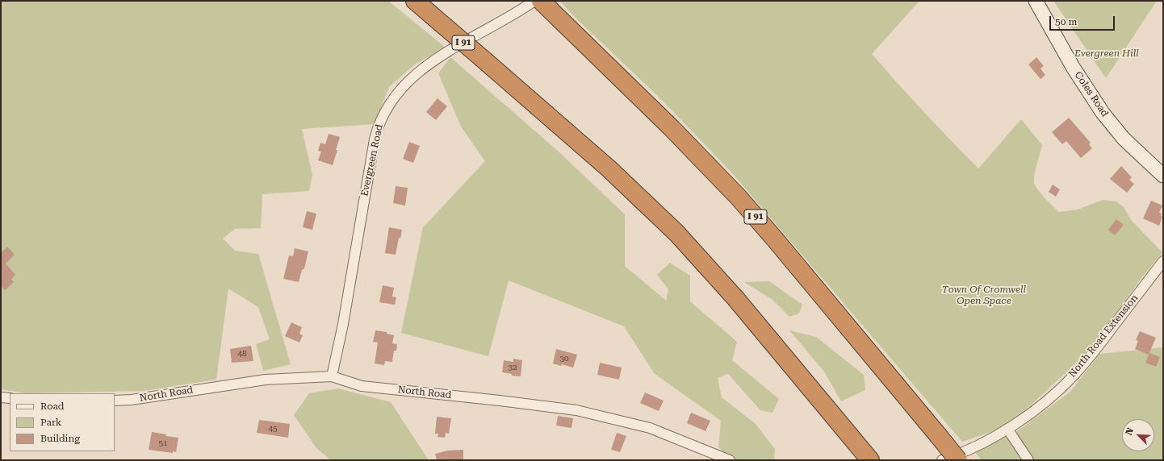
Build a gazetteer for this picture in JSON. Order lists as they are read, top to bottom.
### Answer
{
  "streets": {
    "highway": ["I 91"],
    "street": [
      "Coles Road",
      "Evergreen Road",
      "North Road Extension",
      "North Road"
    ]
  },
  "crossings": [
    ["Evergreen Road", "North Road"]
  ],
  "parks": ["Evergreen Hill", "Town Of Cromwell Open Space"],
  "house_numbers": [
    "48",
    "30",
    "32",
    "45",
    "51"
  ],
  "legend": ["Road", "Park", "Building"],
  "scale_bar": "50 m",
  "north": "top left"
}
